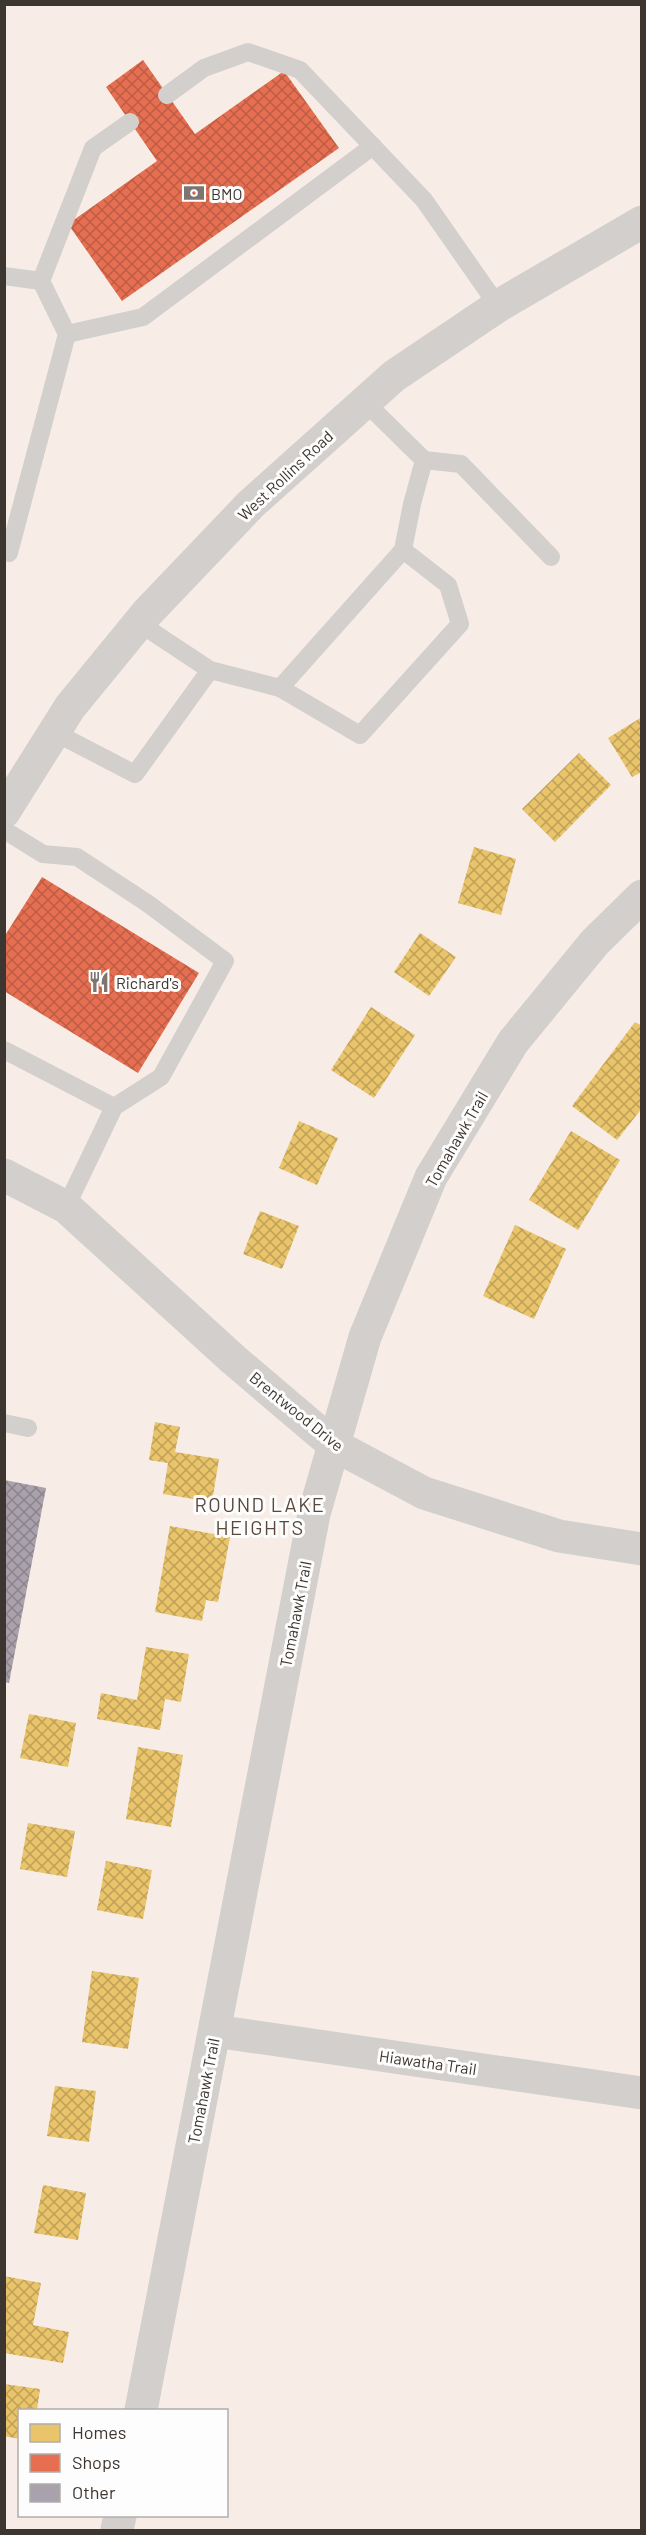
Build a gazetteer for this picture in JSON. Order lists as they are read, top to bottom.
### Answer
{
  "streets": {
    "street": [
      "West Rollins Road",
      "Tomahawk Trail",
      "Brentwood Drive",
      "Hiawatha Trail"
    ]
  },
  "crossings": [
    ["Tomahawk Trail", "Brentwood Drive"],
    ["Tomahawk Trail", "Hiawatha Trail"]
  ],
  "districts": ["ROUND LAKE HEIGHTS"],
  "places": {
    "bank": ["BMO"],
    "restaurant": ["Richard's"]
  },
  "legend": ["Homes", "Shops", "Other"]
}
